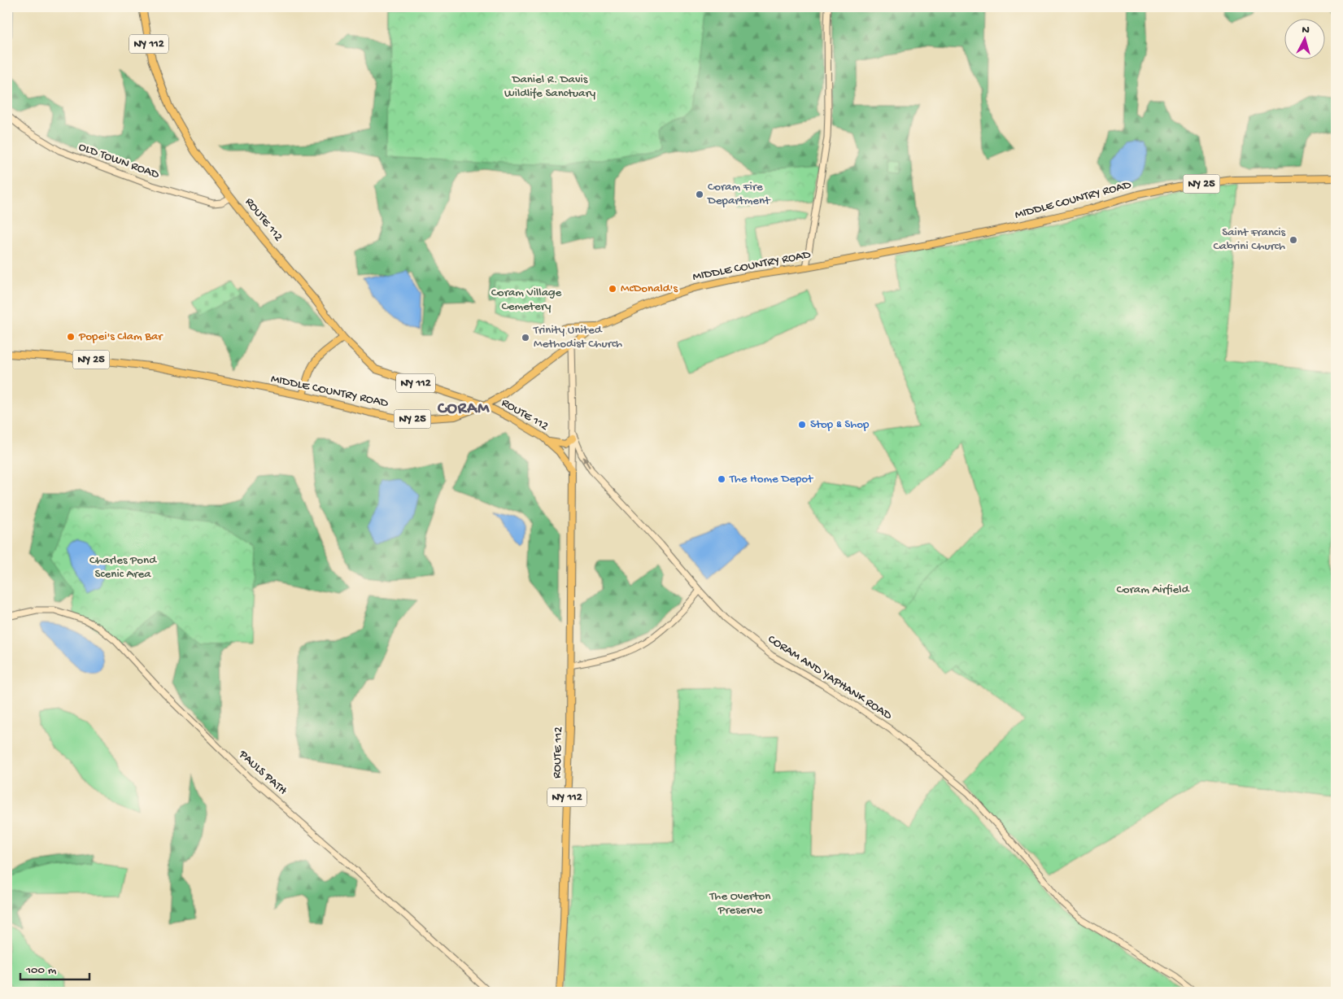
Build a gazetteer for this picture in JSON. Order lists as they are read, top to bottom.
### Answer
{
  "streets": {
    "main road": [
      "NY 112",
      "OLD TOWN ROAD",
      "NY 25",
      "MIDDLE COUNTRY ROAD",
      "ROUTE 112",
      "CORAM AND YAPHANK ROAD",
      "PAULS PATH"
    ]
  },
  "crossings": [
    ["OLD TOWN ROAD", "ROUTE 112"],
    ["MIDDLE COUNTRY ROAD", "ROUTE 112"]
  ],
  "districts": ["CORAM"],
  "parks": [
    "Daniel R. Davis Wildlife Sanctuary",
    "Coram Village Cemetery",
    "Charles Pond Scenic Area",
    "Coram Airfield",
    "The Overton Preserve"
  ],
  "places": [
    "Coram Fire Department",
    "Saint Francis Cabrini Church",
    "McDonald's",
    "Popei's Clam Bar",
    "Trinity United Methodist Church",
    "Stop & Shop",
    "The Home Depot"
  ],
  "scale_bar": "100 m",
  "north": "top"
}
